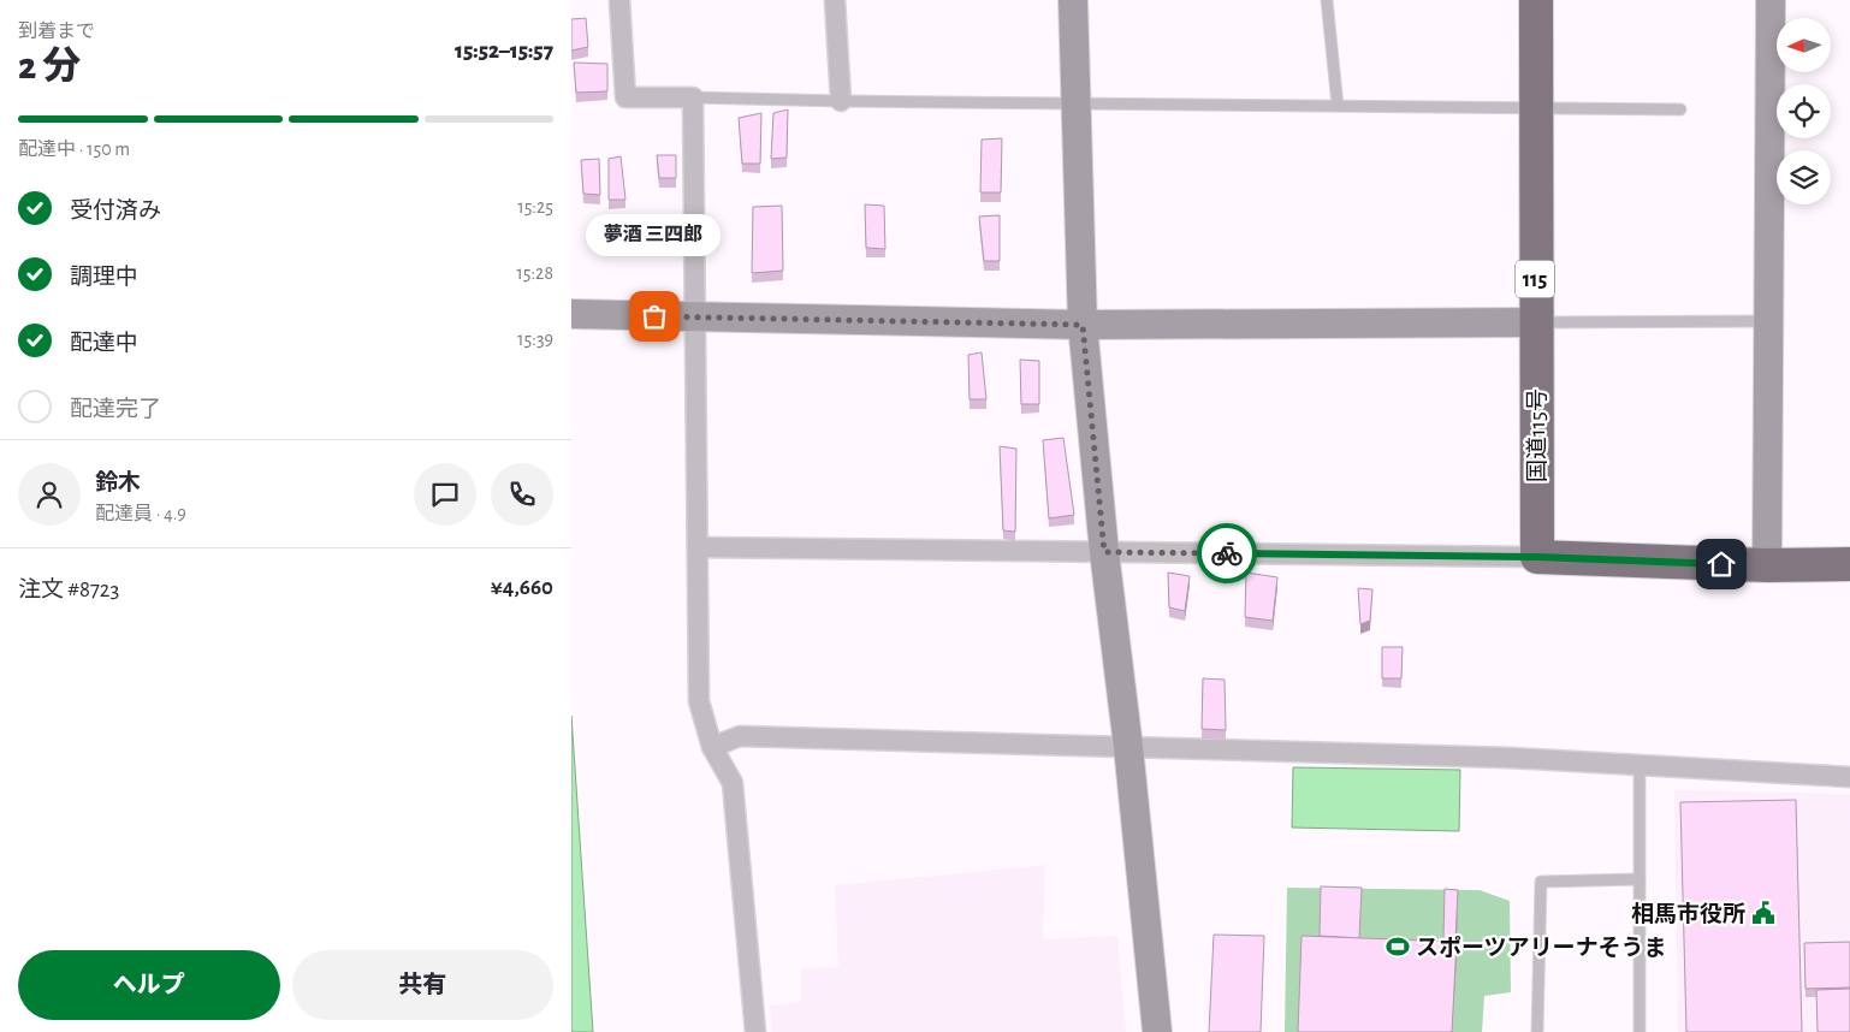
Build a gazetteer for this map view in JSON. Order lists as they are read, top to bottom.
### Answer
{
  "streets": {
    "highway": ["115", "国道115号"]
  },
  "places": {
    "other": ["夢酒 三四郎"],
    "public building": ["相馬市役所"],
    "sports": ["スポーツアリーナそうま"]
  },
  "north": "left",
  "page": {
    "heading": ["2 分", "到着まで", "15:52–15:57"],
    "panel": [
      "鈴木",
      "配達員 · 4.9",
      "注文 #8723",
      "¥4,660"
    ],
    "bar": "配達中 · 150 m",
    "list": [
      ["受付済み", "15:25"],
      ["調理中", "15:28"],
      ["配達中", "15:39"],
      "配達完了"
    ],
    "bubble": "夢酒 三四郎",
    "buttons": ["ヘルプ", "共有"]
  }
}
